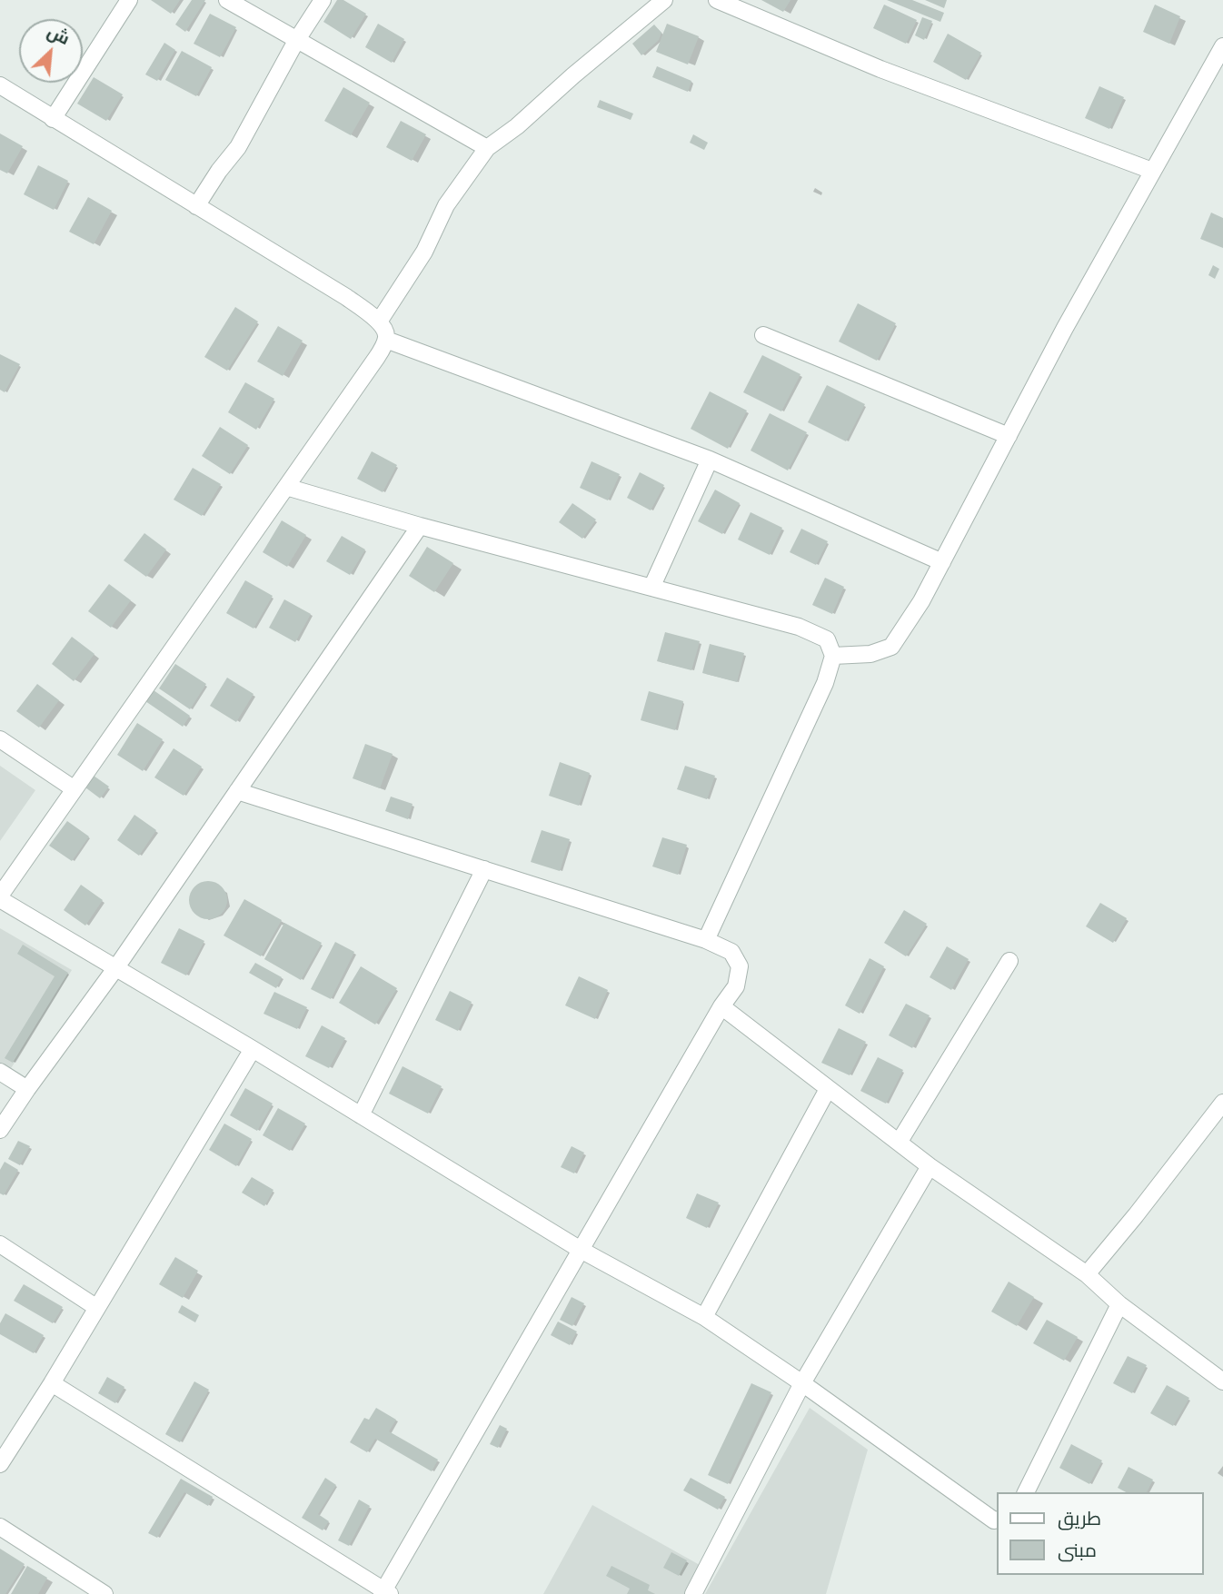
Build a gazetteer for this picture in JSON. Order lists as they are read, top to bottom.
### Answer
{
  "legend": ["طريق", "مبنى"],
  "north": "top right"
}
